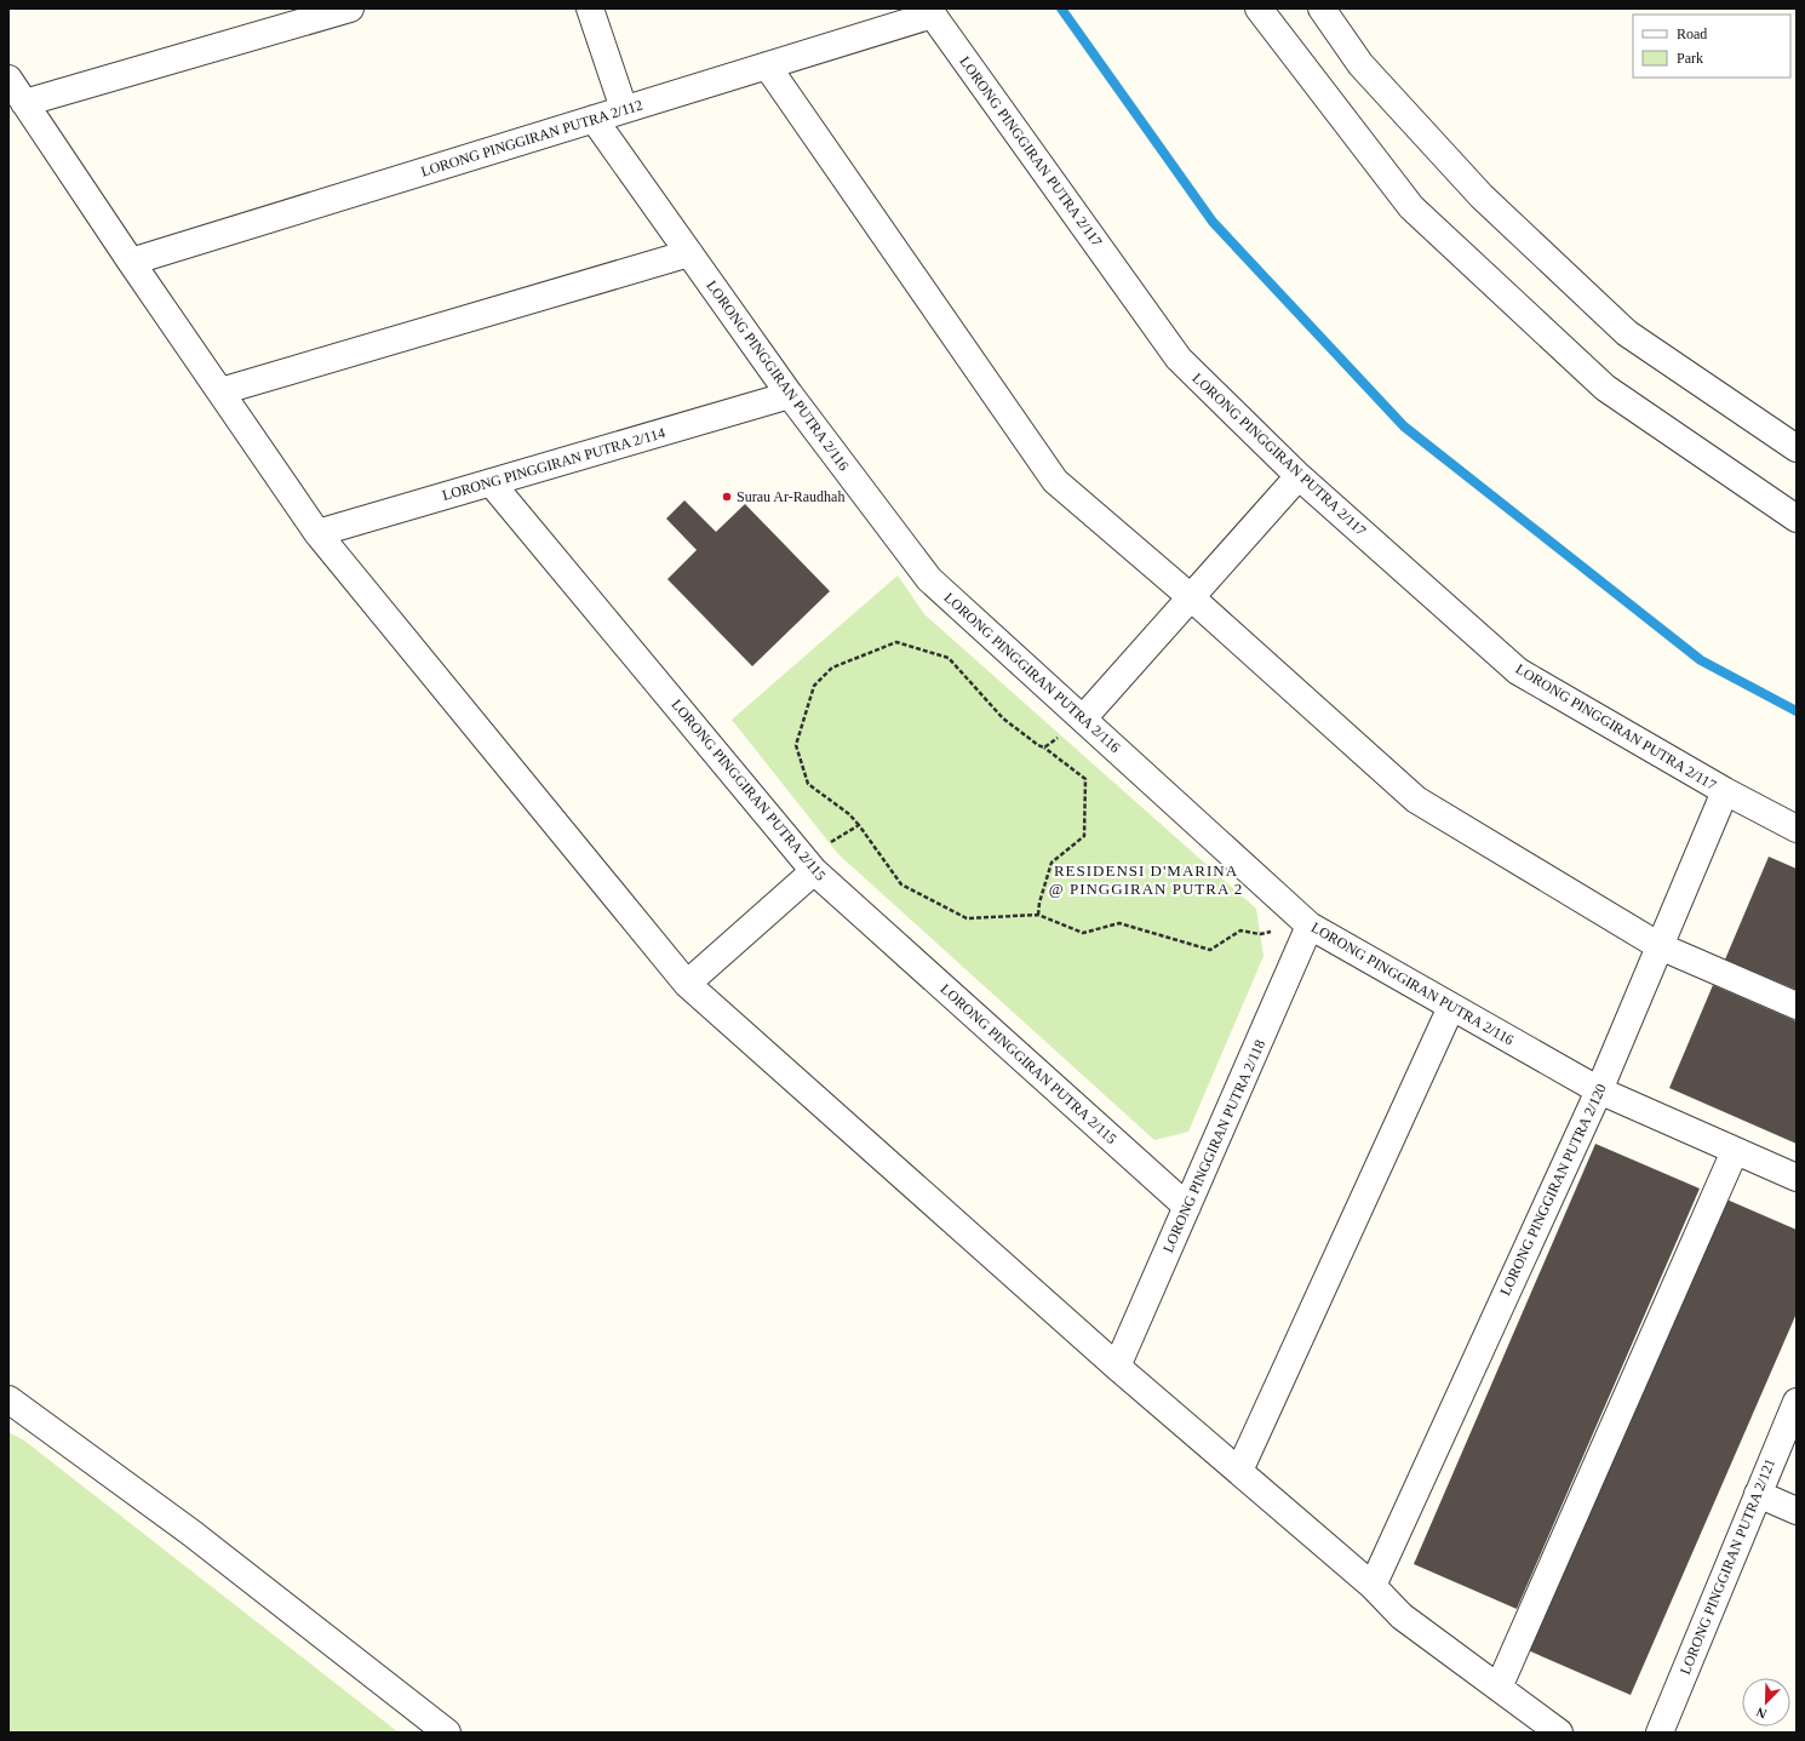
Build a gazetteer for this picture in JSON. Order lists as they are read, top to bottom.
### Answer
{
  "streets": {
    "street": [
      "LORONG PINGGIRAN PUTRA 2/112",
      "LORONG PINGGIRAN PUTRA 2/117",
      "LORONG PINGGIRAN PUTRA 2/116",
      "LORONG PINGGIRAN PUTRA 2/114",
      "LORONG PINGGIRAN PUTRA 2/115",
      "LORONG PINGGIRAN PUTRA 2/118",
      "LORONG PINGGIRAN PUTRA 2/120",
      "LORONG PINGGIRAN PUTRA 2/121"
    ]
  },
  "crossings": [
    ["LORONG PINGGIRAN PUTRA 2/112", "LORONG PINGGIRAN PUTRA 2/117"],
    ["LORONG PINGGIRAN PUTRA 2/112", "LORONG PINGGIRAN PUTRA 2/116"],
    ["LORONG PINGGIRAN PUTRA 2/117", "LORONG PINGGIRAN PUTRA 2/120"],
    ["LORONG PINGGIRAN PUTRA 2/116", "LORONG PINGGIRAN PUTRA 2/114"],
    ["LORONG PINGGIRAN PUTRA 2/116", "LORONG PINGGIRAN PUTRA 2/118"],
    ["LORONG PINGGIRAN PUTRA 2/116", "LORONG PINGGIRAN PUTRA 2/120"],
    ["LORONG PINGGIRAN PUTRA 2/114", "LORONG PINGGIRAN PUTRA 2/115"],
    ["LORONG PINGGIRAN PUTRA 2/115", "LORONG PINGGIRAN PUTRA 2/118"]
  ],
  "districts": ["RESIDENSI D'MARINA @ PINGGIRAN PUTRA 2"],
  "places": ["Surau Ar-Raudhah"],
  "legend": ["Road", "Park"],
  "north": "bottom left"
}
